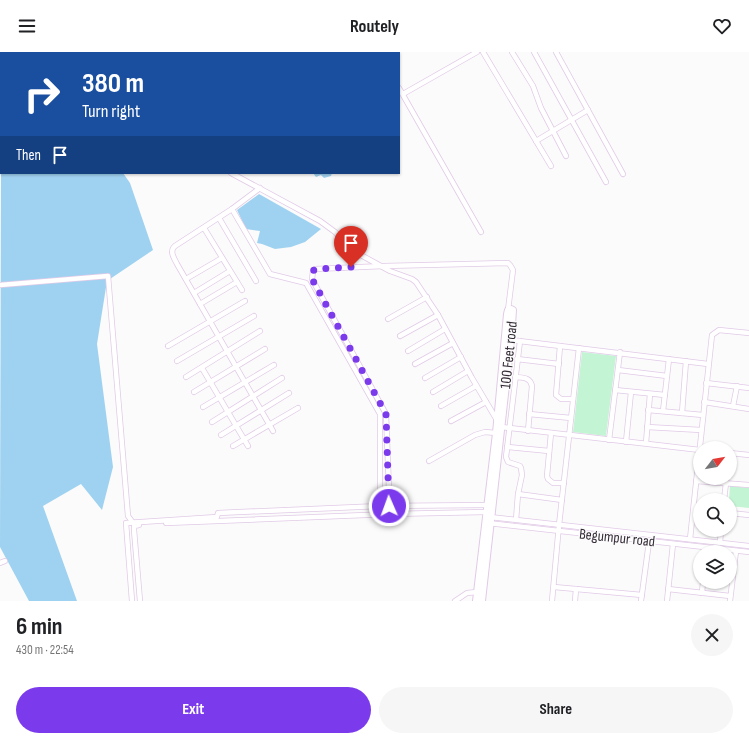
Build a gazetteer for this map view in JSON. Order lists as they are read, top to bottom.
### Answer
{
  "streets": {
    "street": ["100 Feet road", "Begumpur road"]
  },
  "crossings": [
    ["100 Feet road", "Begumpur road"]
  ],
  "north": "top right",
  "page": {
    "header": "Routely",
    "turn": ["380 m", "Turn right"],
    "then": "Then",
    "heading": ["6 min", "430 m · 22:54"],
    "buttons": ["Exit", "Share"]
  }
}
